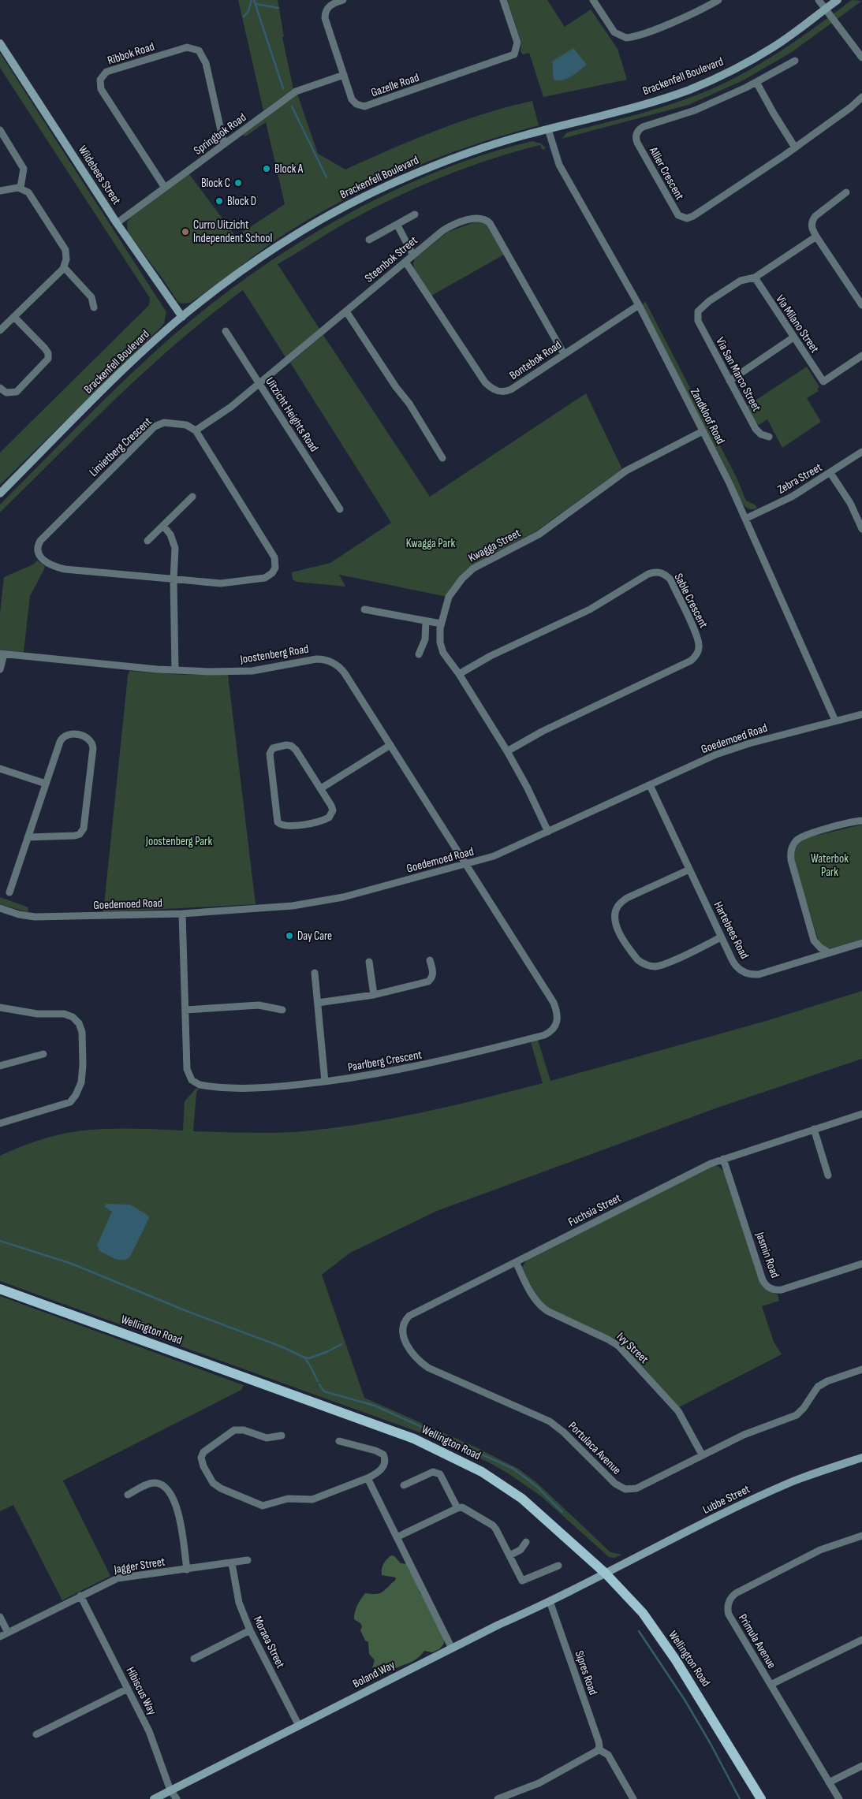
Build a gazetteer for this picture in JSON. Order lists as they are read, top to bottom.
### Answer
{
  "streets": {
    "main road": ["Wellington Road"],
    "street": [
      "Ribbok Road",
      "Brackenfell Boulevard",
      "Gazelle Road",
      "Springbok Road",
      "Allier Crescent",
      "Wildebees Street",
      "Steenbok Street",
      "Via Milano Street",
      "Bontebok Road",
      "Via San Marco Street",
      "Uitzicht Heights Road",
      "Zandkloof Road",
      "Limietberg Crescent",
      "Zebra Street",
      "Kwagga Street",
      "Sable Crescent",
      "Joostenberg Road",
      "Goedemoed Road",
      "Hartebees Road",
      "Paarlberg Crescent",
      "Fuchsia Street",
      "Jasmin Road",
      "Ivy Street",
      "Portulaca Avenue",
      "Lubbe Street",
      "Jagger Street",
      "Primula Avenue",
      "Moraea Street",
      "Sipres Road",
      "Boland Way",
      "Hibiscus Way"
    ]
  },
  "crossings": [
    ["Ribbok Road", "Springbok Road"],
    ["Brackenfell Boulevard", "Wildebees Street"],
    ["Brackenfell Boulevard", "Zandkloof Road"],
    ["Gazelle Road", "Springbok Road"],
    ["Springbok Road", "Wildebees Street"],
    ["Steenbok Street", "Bontebok Road"],
    ["Steenbok Street", "Uitzicht Heights Road"],
    ["Steenbok Street", "Limietberg Crescent"],
    ["Via Milano Street", "Via San Marco Street"],
    ["Bontebok Road", "Zandkloof Road"],
    ["Zandkloof Road", "Zebra Street"],
    ["Zandkloof Road", "Kwagga Street"],
    ["Zandkloof Road", "Goedemoed Road"],
    ["Kwagga Street", "Sable Crescent"],
    ["Kwagga Street", "Goedemoed Road"],
    ["Joostenberg Road", "Goedemoed Road"],
    ["Joostenberg Road", "Paarlberg Crescent"],
    ["Goedemoed Road", "Hartebees Road"],
    ["Goedemoed Road", "Paarlberg Crescent"],
    ["Fuchsia Street", "Jasmin Road"],
    ["Fuchsia Street", "Ivy Street"],
    ["Fuchsia Street", "Portulaca Avenue"],
    ["Wellington Road", "Lubbe Street"],
    ["Wellington Road", "Boland Way"],
    ["Ivy Street", "Portulaca Avenue"],
    ["Lubbe Street", "Boland Way"],
    ["Jagger Street", "Moraea Street"],
    ["Jagger Street", "Hibiscus Way"],
    ["Moraea Street", "Boland Way"],
    ["Sipres Road", "Boland Way"],
    ["Boland Way", "Hibiscus Way"]
  ],
  "parks": ["Kwagga Park", "Joostenberg Park", "Waterbok Park"],
  "places": [
    "Block A",
    "Block C",
    "Block D",
    "Curro Uitzicht Independent School",
    "Day Care"
  ]
}
